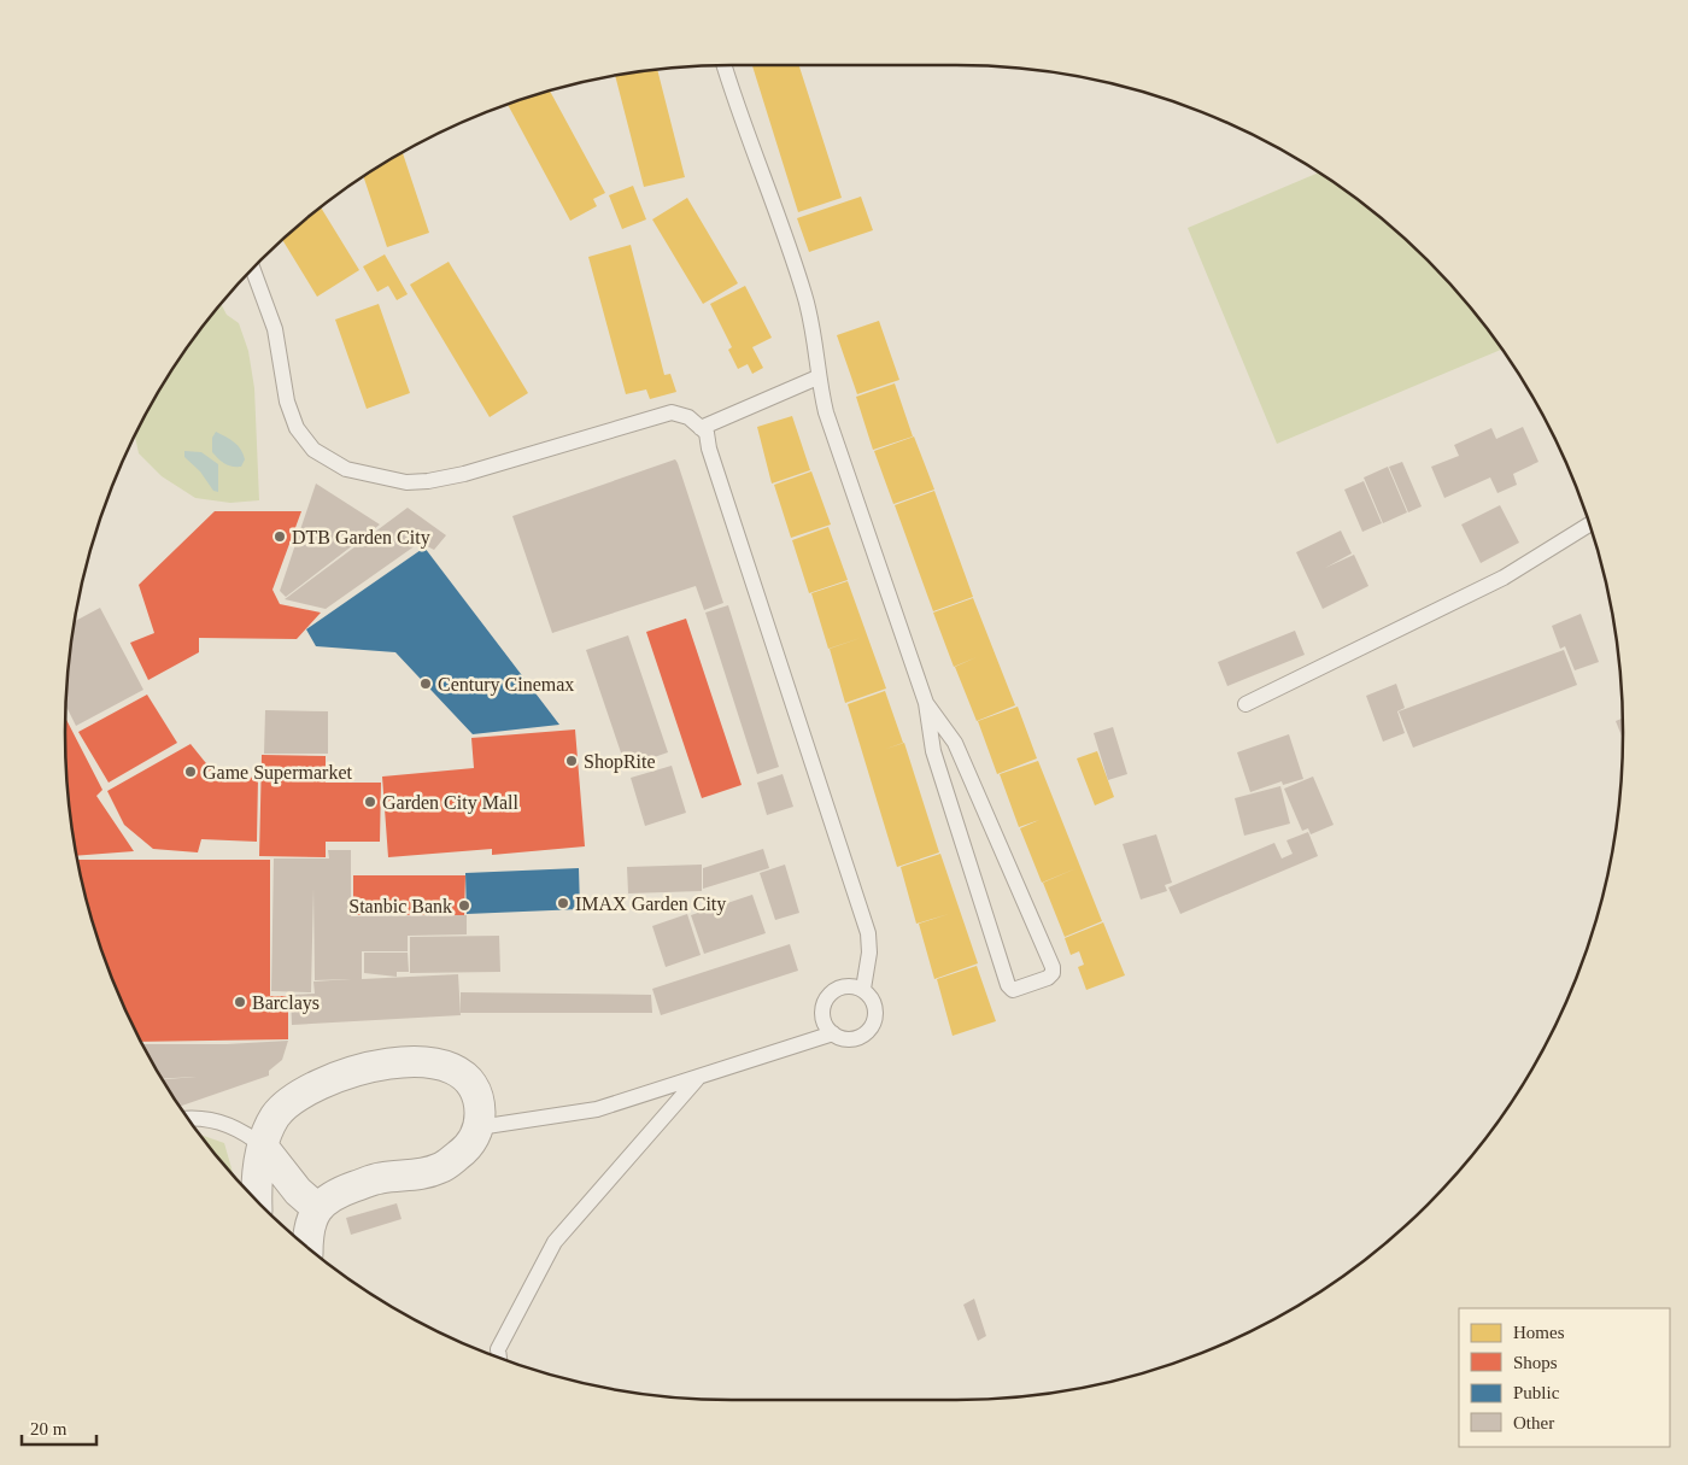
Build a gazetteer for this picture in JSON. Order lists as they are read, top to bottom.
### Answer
{
  "places": [
    "DTB Garden City",
    "Century Cinemax",
    "ShopRite",
    "Game Supermarket",
    "Garden City Mall",
    "IMAX Garden City",
    "Stanbic Bank",
    "Barclays"
  ],
  "legend": [
    "Homes",
    "Shops",
    "Public",
    "Other"
  ],
  "scale_bar": "20 m"
}
